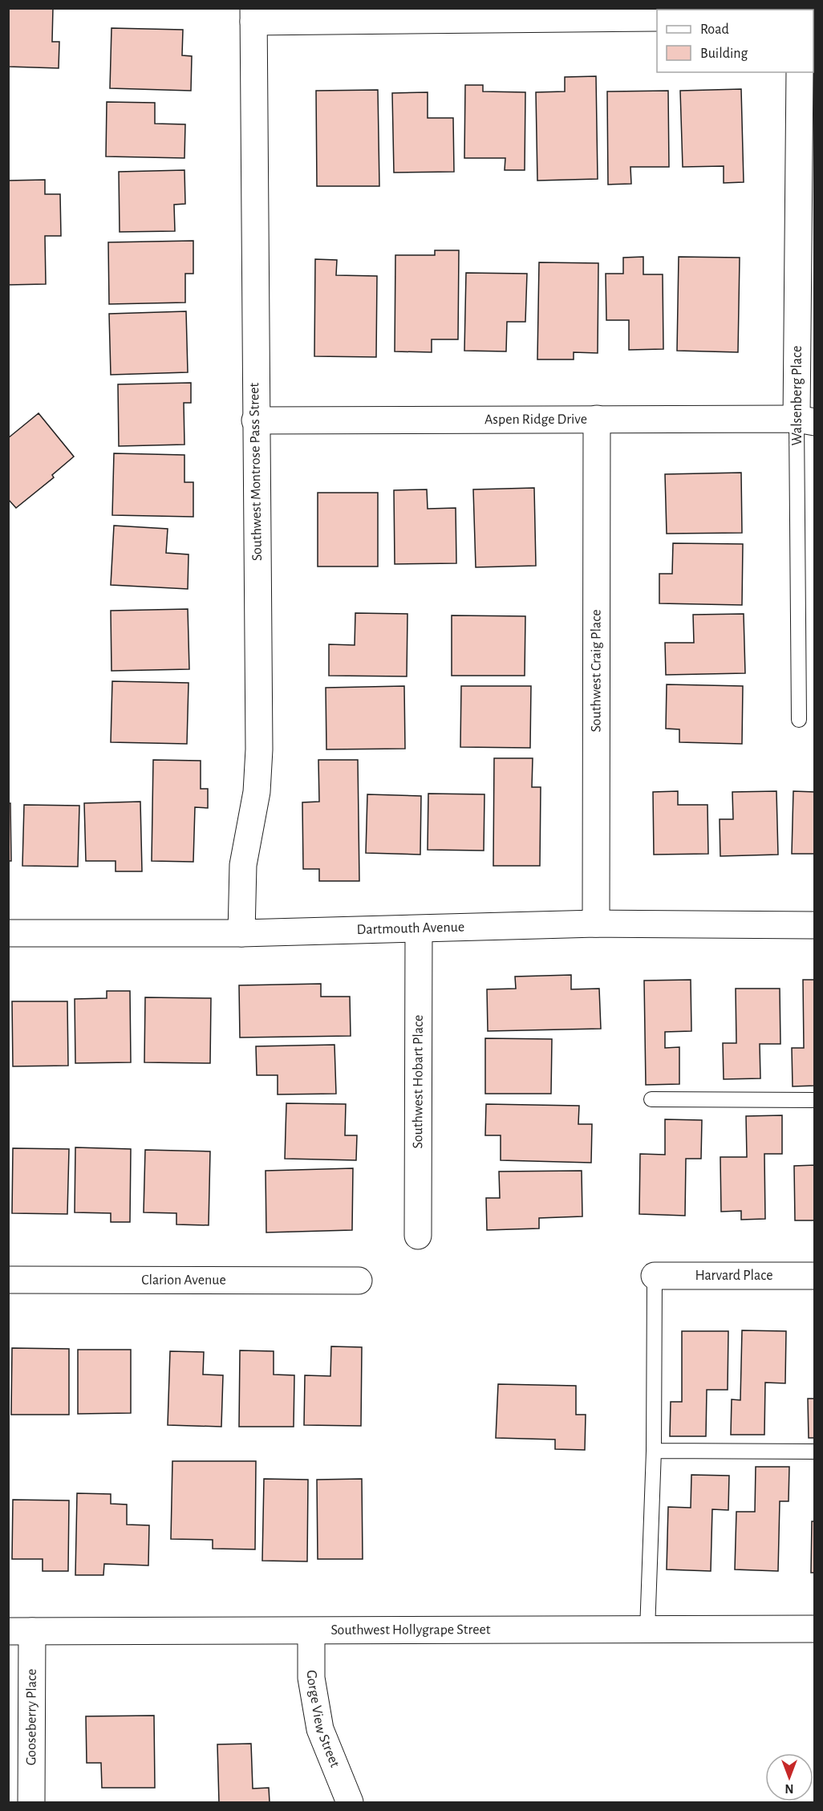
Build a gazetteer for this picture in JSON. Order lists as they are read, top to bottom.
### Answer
{
  "streets": {
    "street": [
      "Walsenberg Place",
      "Aspen Ridge Drive",
      "Southwest Montrose Pass Street",
      "Southwest Craig Place",
      "Dartmouth Avenue",
      "Southwest Hobart Place",
      "Harvard Place",
      "Clarion Avenue",
      "Southwest Hollygrape Street",
      "Gooseberry Place",
      "Gorge View Street"
    ]
  },
  "crossings": [
    ["Walsenberg Place", "Aspen Ridge Drive"],
    ["Aspen Ridge Drive", "Southwest Montrose Pass Street"],
    ["Aspen Ridge Drive", "Southwest Craig Place"],
    ["Southwest Montrose Pass Street", "Dartmouth Avenue"],
    ["Southwest Craig Place", "Dartmouth Avenue"],
    ["Dartmouth Avenue", "Southwest Hobart Place"],
    ["Southwest Hollygrape Street", "Gooseberry Place"],
    ["Southwest Hollygrape Street", "Gorge View Street"]
  ],
  "legend": ["Road", "Building"],
  "north": "bottom"
}
